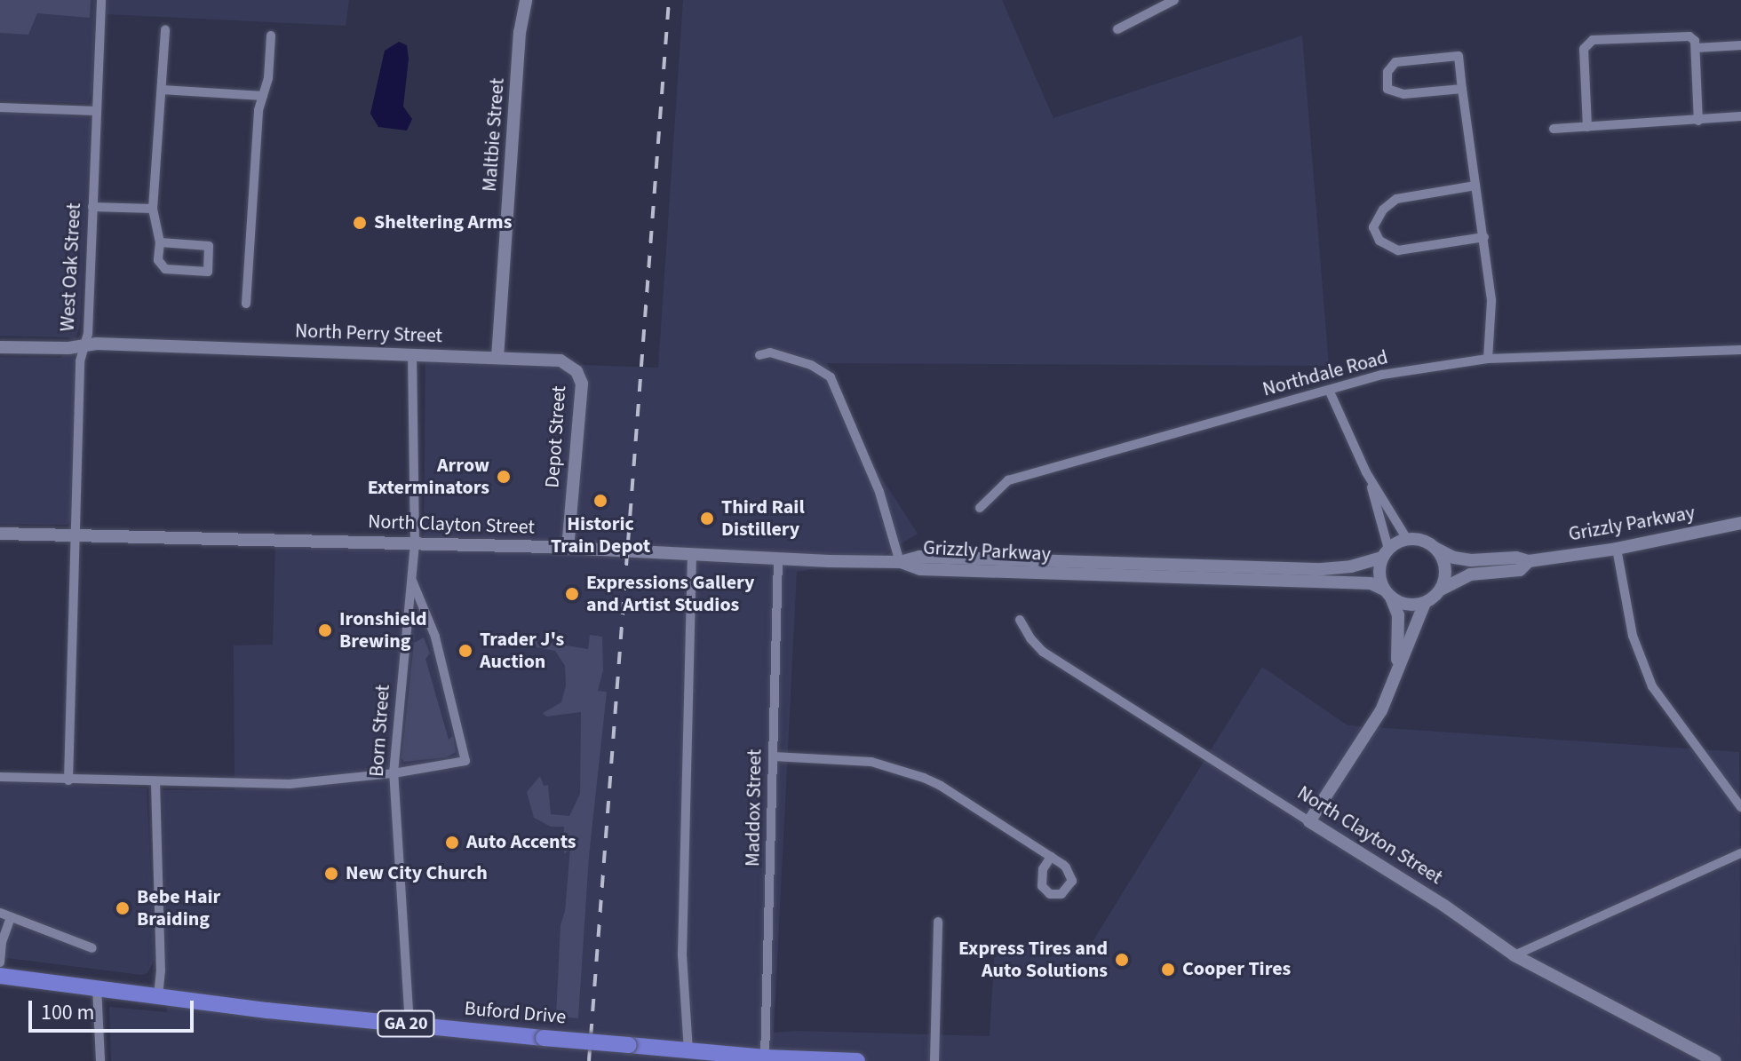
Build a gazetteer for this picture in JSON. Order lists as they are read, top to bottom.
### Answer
{
  "streets": {
    "highway": ["Buford Drive", "GA 20"],
    "street": [
      "Maltbie Street",
      "West Oak Street",
      "North Perry Street",
      "Northdale Road",
      "Depot Street",
      "Grizzly Parkway",
      "North Clayton Street",
      "Born Street",
      "Maddox Street"
    ]
  },
  "crossings": [
    ["Maltbie Street", "North Perry Street"],
    ["West Oak Street", "North Perry Street"],
    ["West Oak Street", "North Clayton Street"],
    ["North Perry Street", "Depot Street"],
    ["North Perry Street", "Born Street"],
    ["Depot Street", "North Clayton Street"],
    ["Grizzly Parkway", "North Clayton Street"],
    ["North Clayton Street", "Born Street"],
    ["North Clayton Street", "Maddox Street"],
    ["Born Street", "Buford Drive"],
    ["Maddox Street", "Buford Drive"]
  ],
  "places": [
    "Sheltering Arms",
    "Arrow Exterminators",
    "Historic Train Depot",
    "Third Rail Distillery",
    "Expressions Gallery and Artist Studios",
    "Ironshield Brewing",
    "Trader J's Auction",
    "Auto Accents",
    "New City Church",
    "Bebe Hair Braiding",
    "Express Tires and Auto Solutions",
    "Cooper Tires"
  ],
  "scale_bar": "100 m"
}
